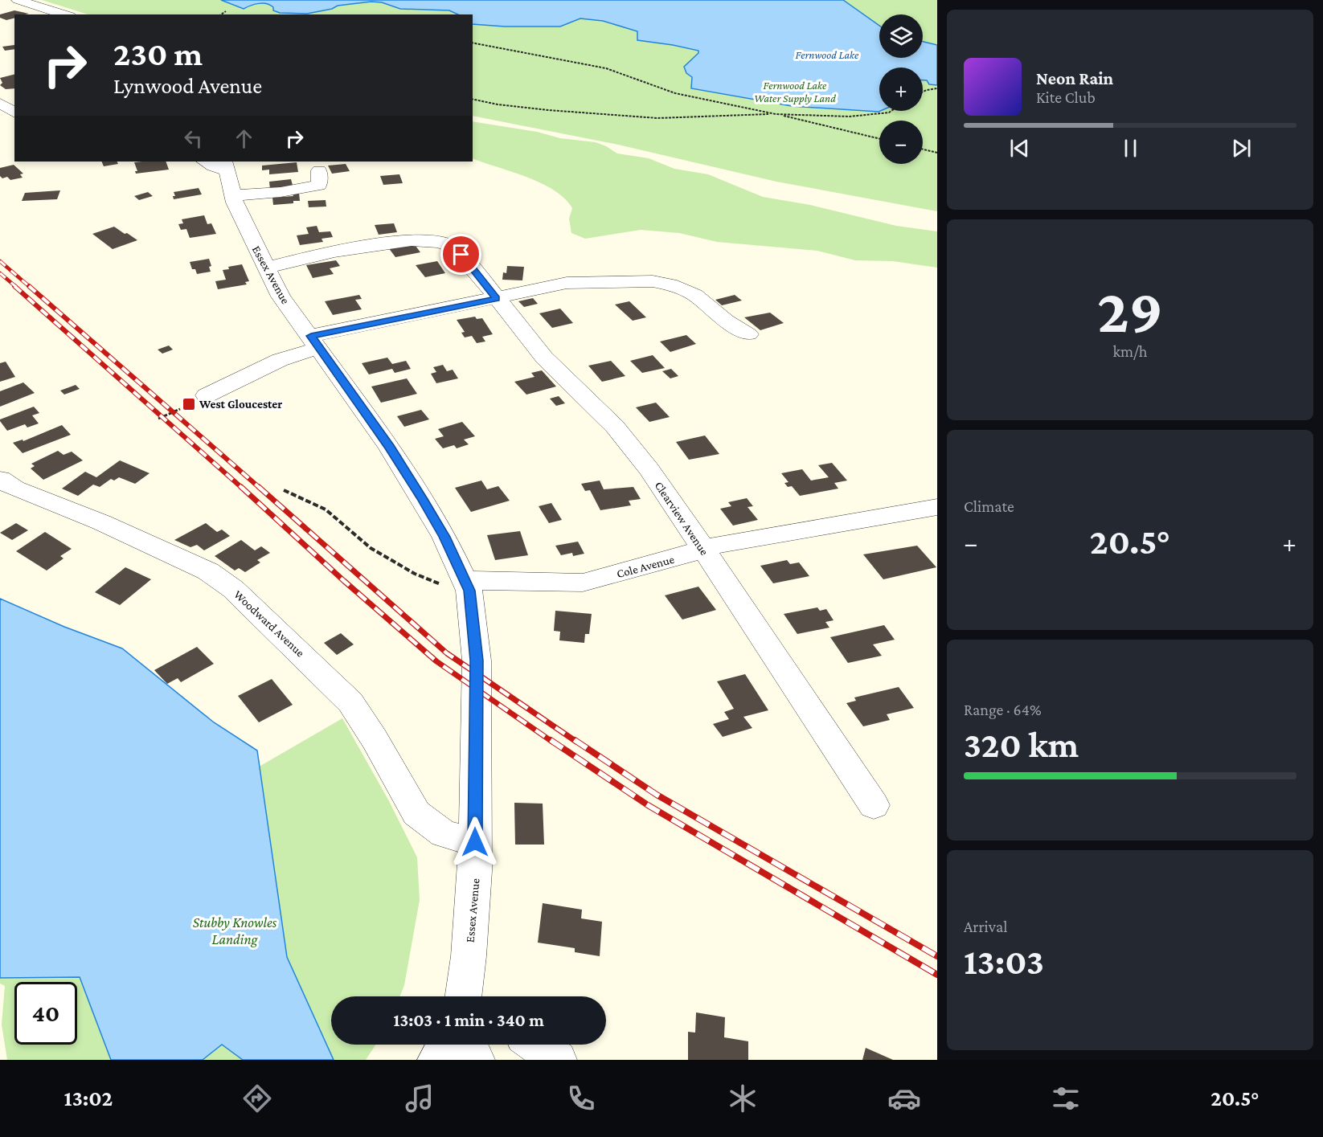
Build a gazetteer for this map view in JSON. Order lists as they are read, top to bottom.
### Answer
{
  "streets": {
    "street": [
      "Essex Avenue",
      "Clearview Avenue",
      "Cole Avenue",
      "Woodward Avenue"
    ]
  },
  "crossings": [
    ["Essex Avenue", "Clearview Avenue"],
    ["Essex Avenue", "Cole Avenue"],
    ["Essex Avenue", "Woodward Avenue"],
    ["Clearview Avenue", "Cole Avenue"]
  ],
  "water": ["Fernwood Lake"],
  "parks": ["Fernwood Lake Water Supply Land", "Stubby Knowles Landing"],
  "places": {
    "transit": ["West Gloucester"]
  },
  "page": {
    "map_buttons": ["+", "−"],
    "turn": ["230 m", "Lynwood Avenue"],
    "song": ["Neon Rain", "Kite Club"],
    "tile": [
      ["29", "km/h"],
      "Climate",
      ["Range · 64%", "320 km"],
      ["Arrival", "13:03"]
    ],
    "heat": ["−", "20.5°", "+"],
    "limit": "40",
    "trip": "13:03 · 1 min · 340 m",
    "tabs": ["13:02", "20.5°"]
  }
}
